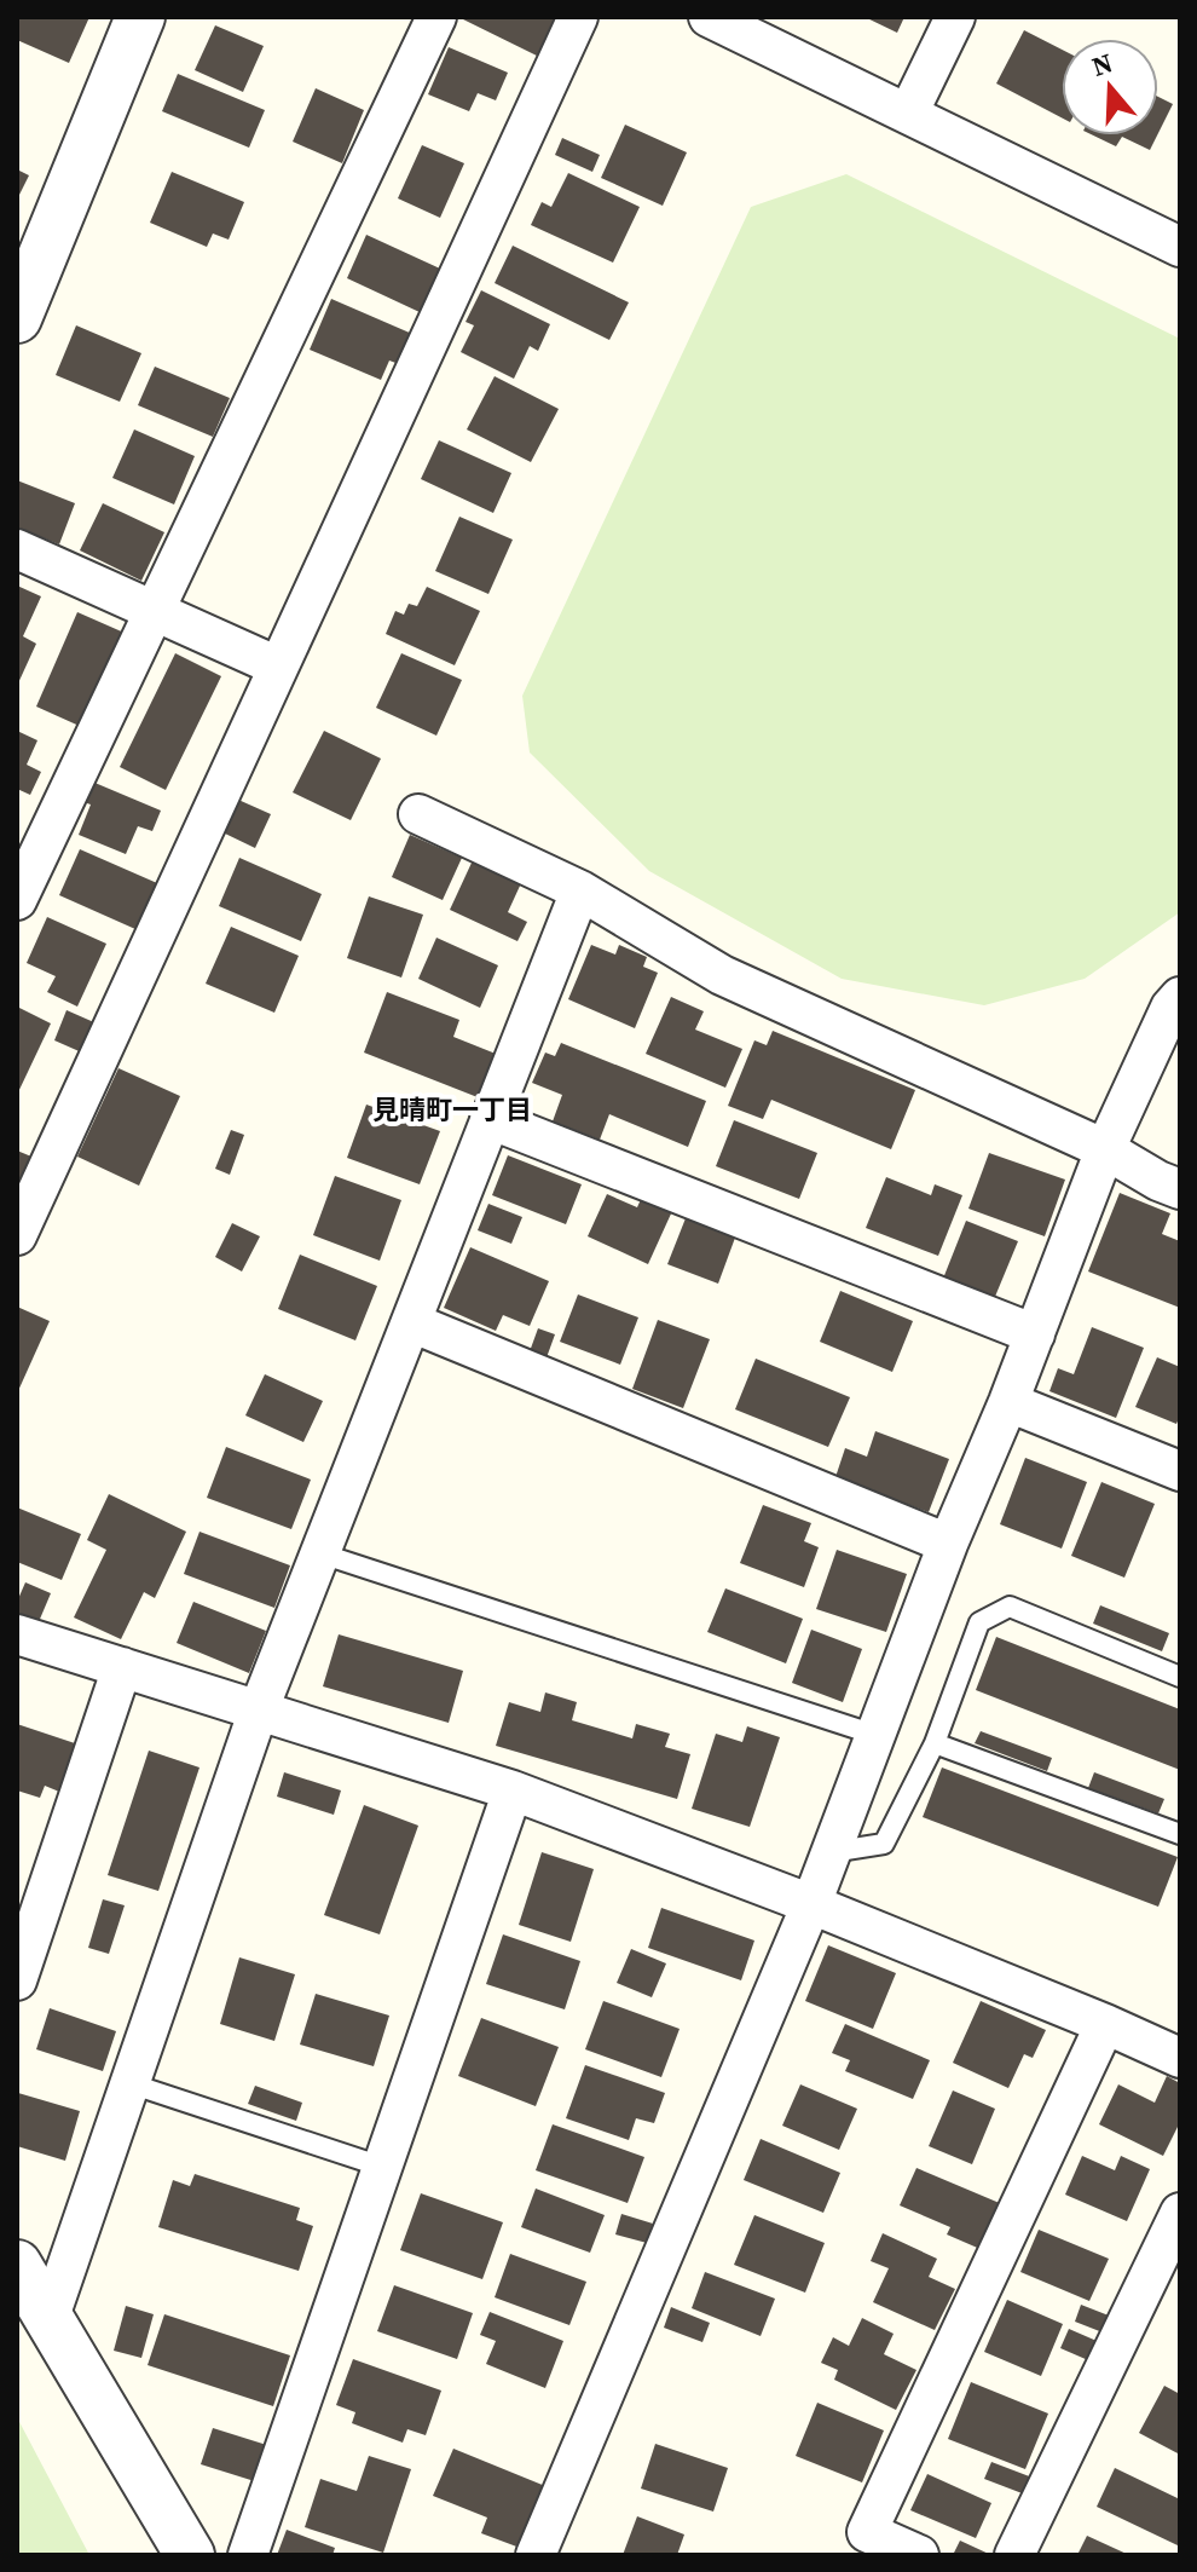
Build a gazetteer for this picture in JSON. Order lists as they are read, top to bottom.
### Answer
{
  "districts": ["見晴町一丁目"],
  "north": "top"
}
